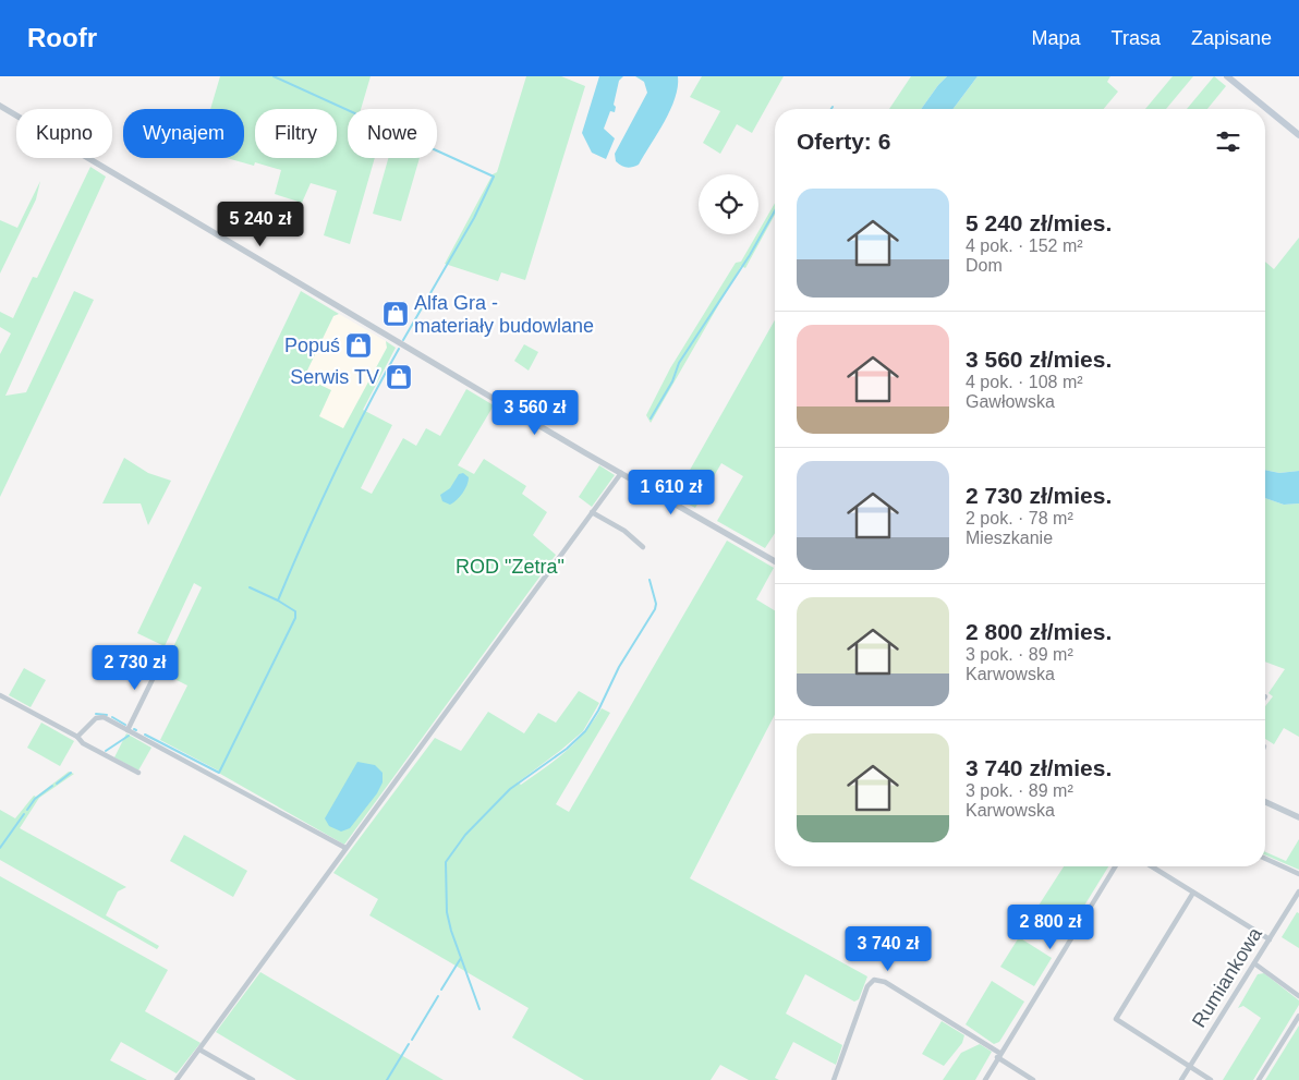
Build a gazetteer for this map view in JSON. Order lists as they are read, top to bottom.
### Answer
{
  "streets": {
    "street": ["Rumiankowa"]
  },
  "parks": ["ROD \"Zetra\""],
  "places": {
    "shop": ["Alfa Gra - materiały budowlane", "Popuś", "Serwis TV"]
  },
  "page": {
    "header": "Roofr",
    "nav": ["Mapa", "Trasa", "Zapisane"],
    "chip": [
      "Kupno",
      "Wynajem",
      "Filtry",
      "Nowe"
    ],
    "heading": "Oferty: 6",
    "list": [
      {
        "name": "5 240 zł/mies.",
        "note": "4 pok. · 152 m² · Dom"
      },
      {
        "name": "3 560 zł/mies.",
        "note": "4 pok. · 108 m² · Gawłowska"
      },
      {
        "name": "2 730 zł/mies.",
        "note": "2 pok. · 78 m² · Mieszkanie"
      },
      {
        "name": "2 800 zł/mies.",
        "note": "3 pok. · 89 m² · Karwowska"
      },
      {
        "name": "3 740 zł/mies.",
        "note": "3 pok. · 89 m² · Karwowska"
      }
    ],
    "price": [
      "5 240 zł",
      "3 560 zł",
      "1 610 zł",
      "2 730 zł",
      "2 800 zł",
      "3 740 zł"
    ]
  }
}
